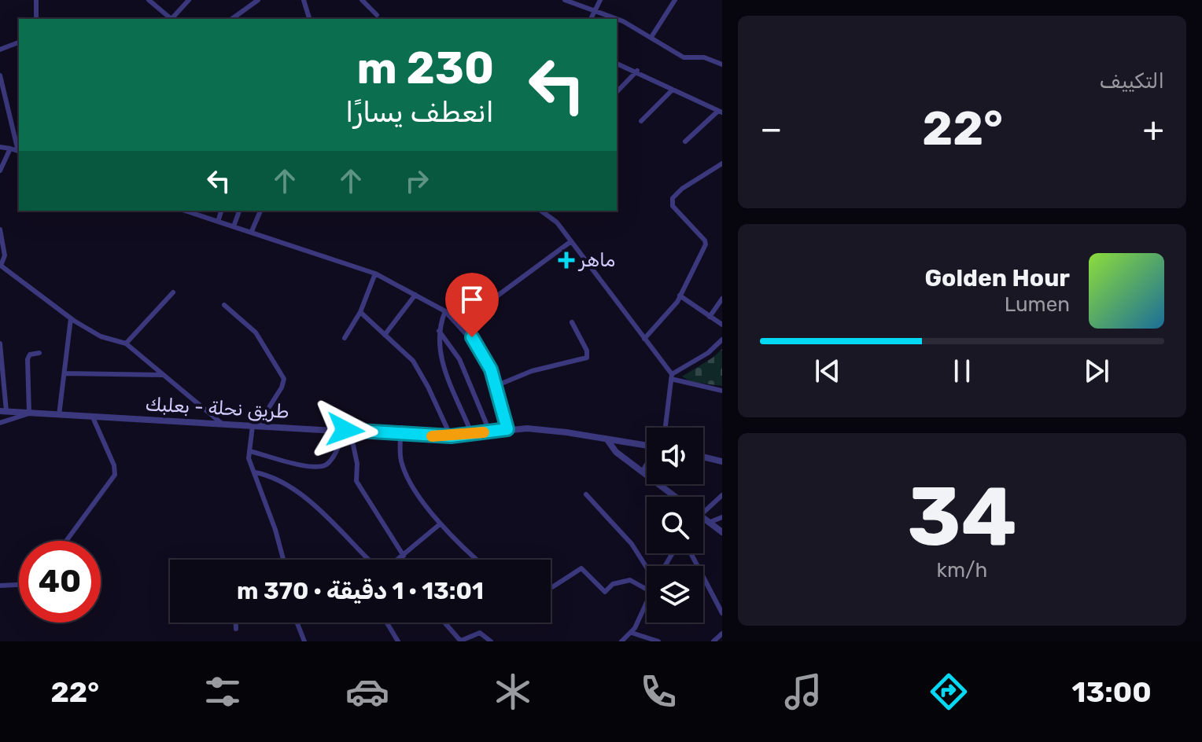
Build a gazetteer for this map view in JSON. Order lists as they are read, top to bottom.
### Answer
{
  "streets": {
    "street": ["طريق نحلة - بعلبك"]
  },
  "places": {
    "health": ["ماهر"]
  },
  "page": {
    "tile": [
      "التكييف",
      ["34", "km/h"]
    ],
    "turn": ["230 m", "انعطف يسارًا"],
    "heat": ["−", "22°", "+"],
    "song": ["Golden Hour", "Lumen"],
    "limit": "40",
    "trip": "13:01 · 1 دقيقة · 370 m",
    "tabs": ["13:00", "22°"]
  }
}
